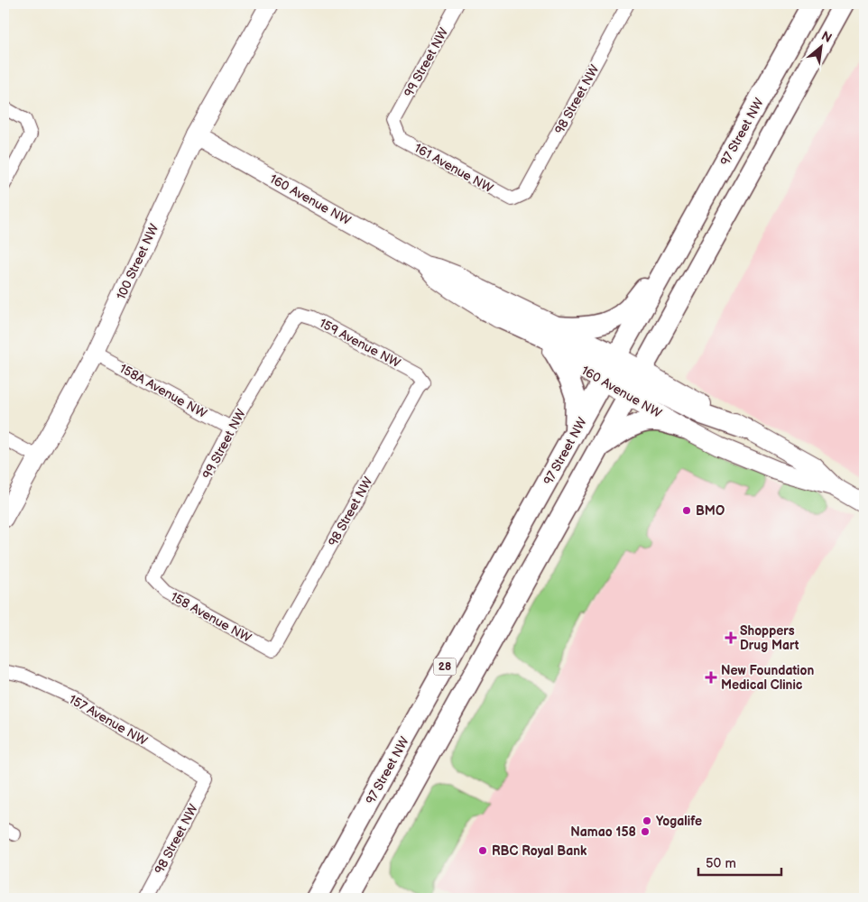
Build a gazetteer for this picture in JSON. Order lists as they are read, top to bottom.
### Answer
{
  "streets": {
    "main road": ["97 Street NW", "28"],
    "street": [
      "99 Street NW",
      "98 Street NW",
      "161 Avenue NW",
      "160 Avenue NW",
      "100 Street NW",
      "159 Avenue NW",
      "158A Avenue NW",
      "158 Avenue NW",
      "157 Avenue NW"
    ]
  },
  "crossings": [
    ["99 Street NW", "161 Avenue NW"],
    ["99 Street NW", "159 Avenue NW"],
    ["99 Street NW", "158A Avenue NW"],
    ["99 Street NW", "158 Avenue NW"],
    ["98 Street NW", "161 Avenue NW"],
    ["98 Street NW", "159 Avenue NW"],
    ["98 Street NW", "158 Avenue NW"],
    ["98 Street NW", "157 Avenue NW"],
    ["97 Street NW", "160 Avenue NW"],
    ["160 Avenue NW", "100 Street NW"],
    ["100 Street NW", "158A Avenue NW"]
  ],
  "places": {
    "other": [
      "BMO",
      "Yogalife",
      "Namao 158",
      "RBC Royal Bank"
    ],
    "health": ["Shoppers Drug Mart", "New Foundation Medical Clinic"]
  },
  "scale_bar": "50 m",
  "north": "top right"
}
